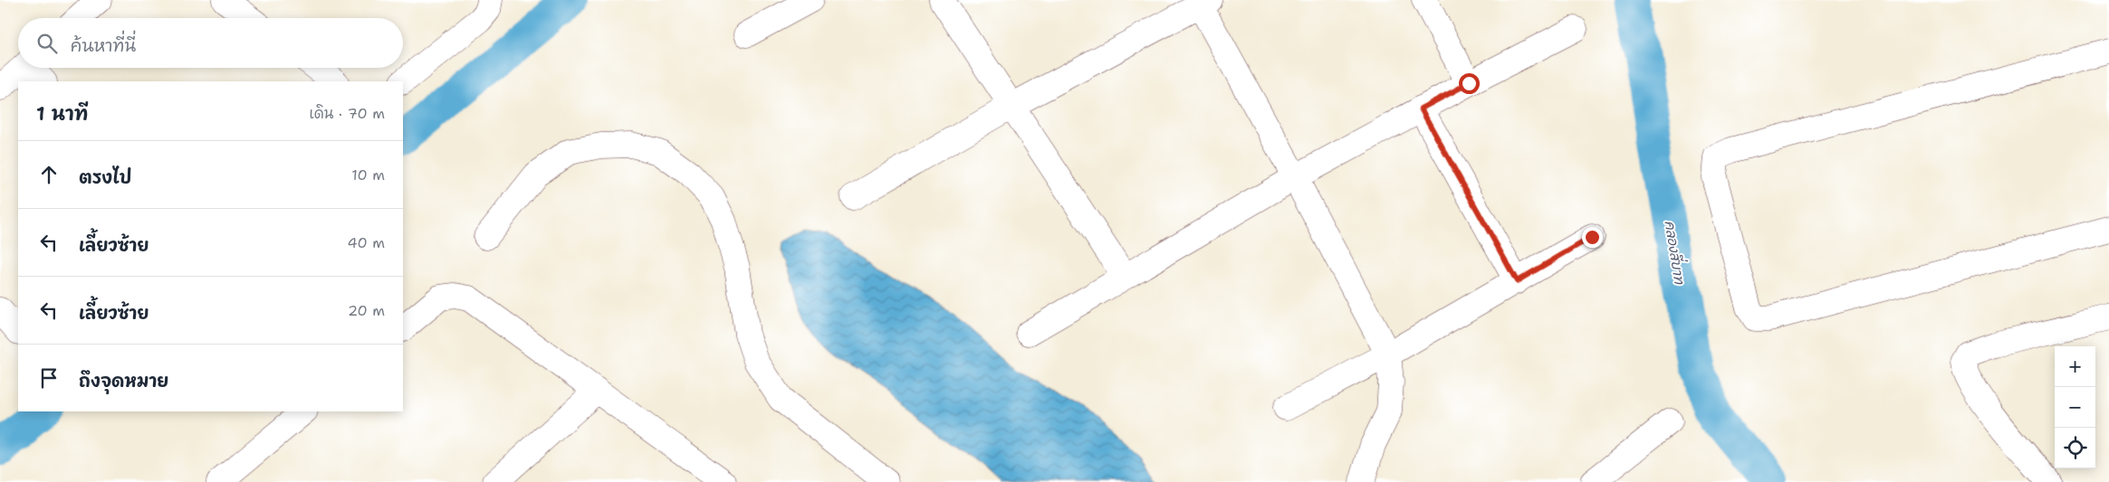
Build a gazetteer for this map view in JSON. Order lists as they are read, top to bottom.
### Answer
{
  "water": ["คลองสี่บาท"],
  "page": {
    "search": "ค้นหาที่นี่",
    "heading": ["1 นาที", "เดิน · 70 m"],
    "list": [
      ["ตรงไป", "10 m"],
      ["เลี้ยวซ้าย", "40 m"],
      ["เลี้ยวซ้าย", "20 m"],
      "ถึงจุดหมาย"
    ],
    "map_buttons": ["+", "−"]
  }
}
